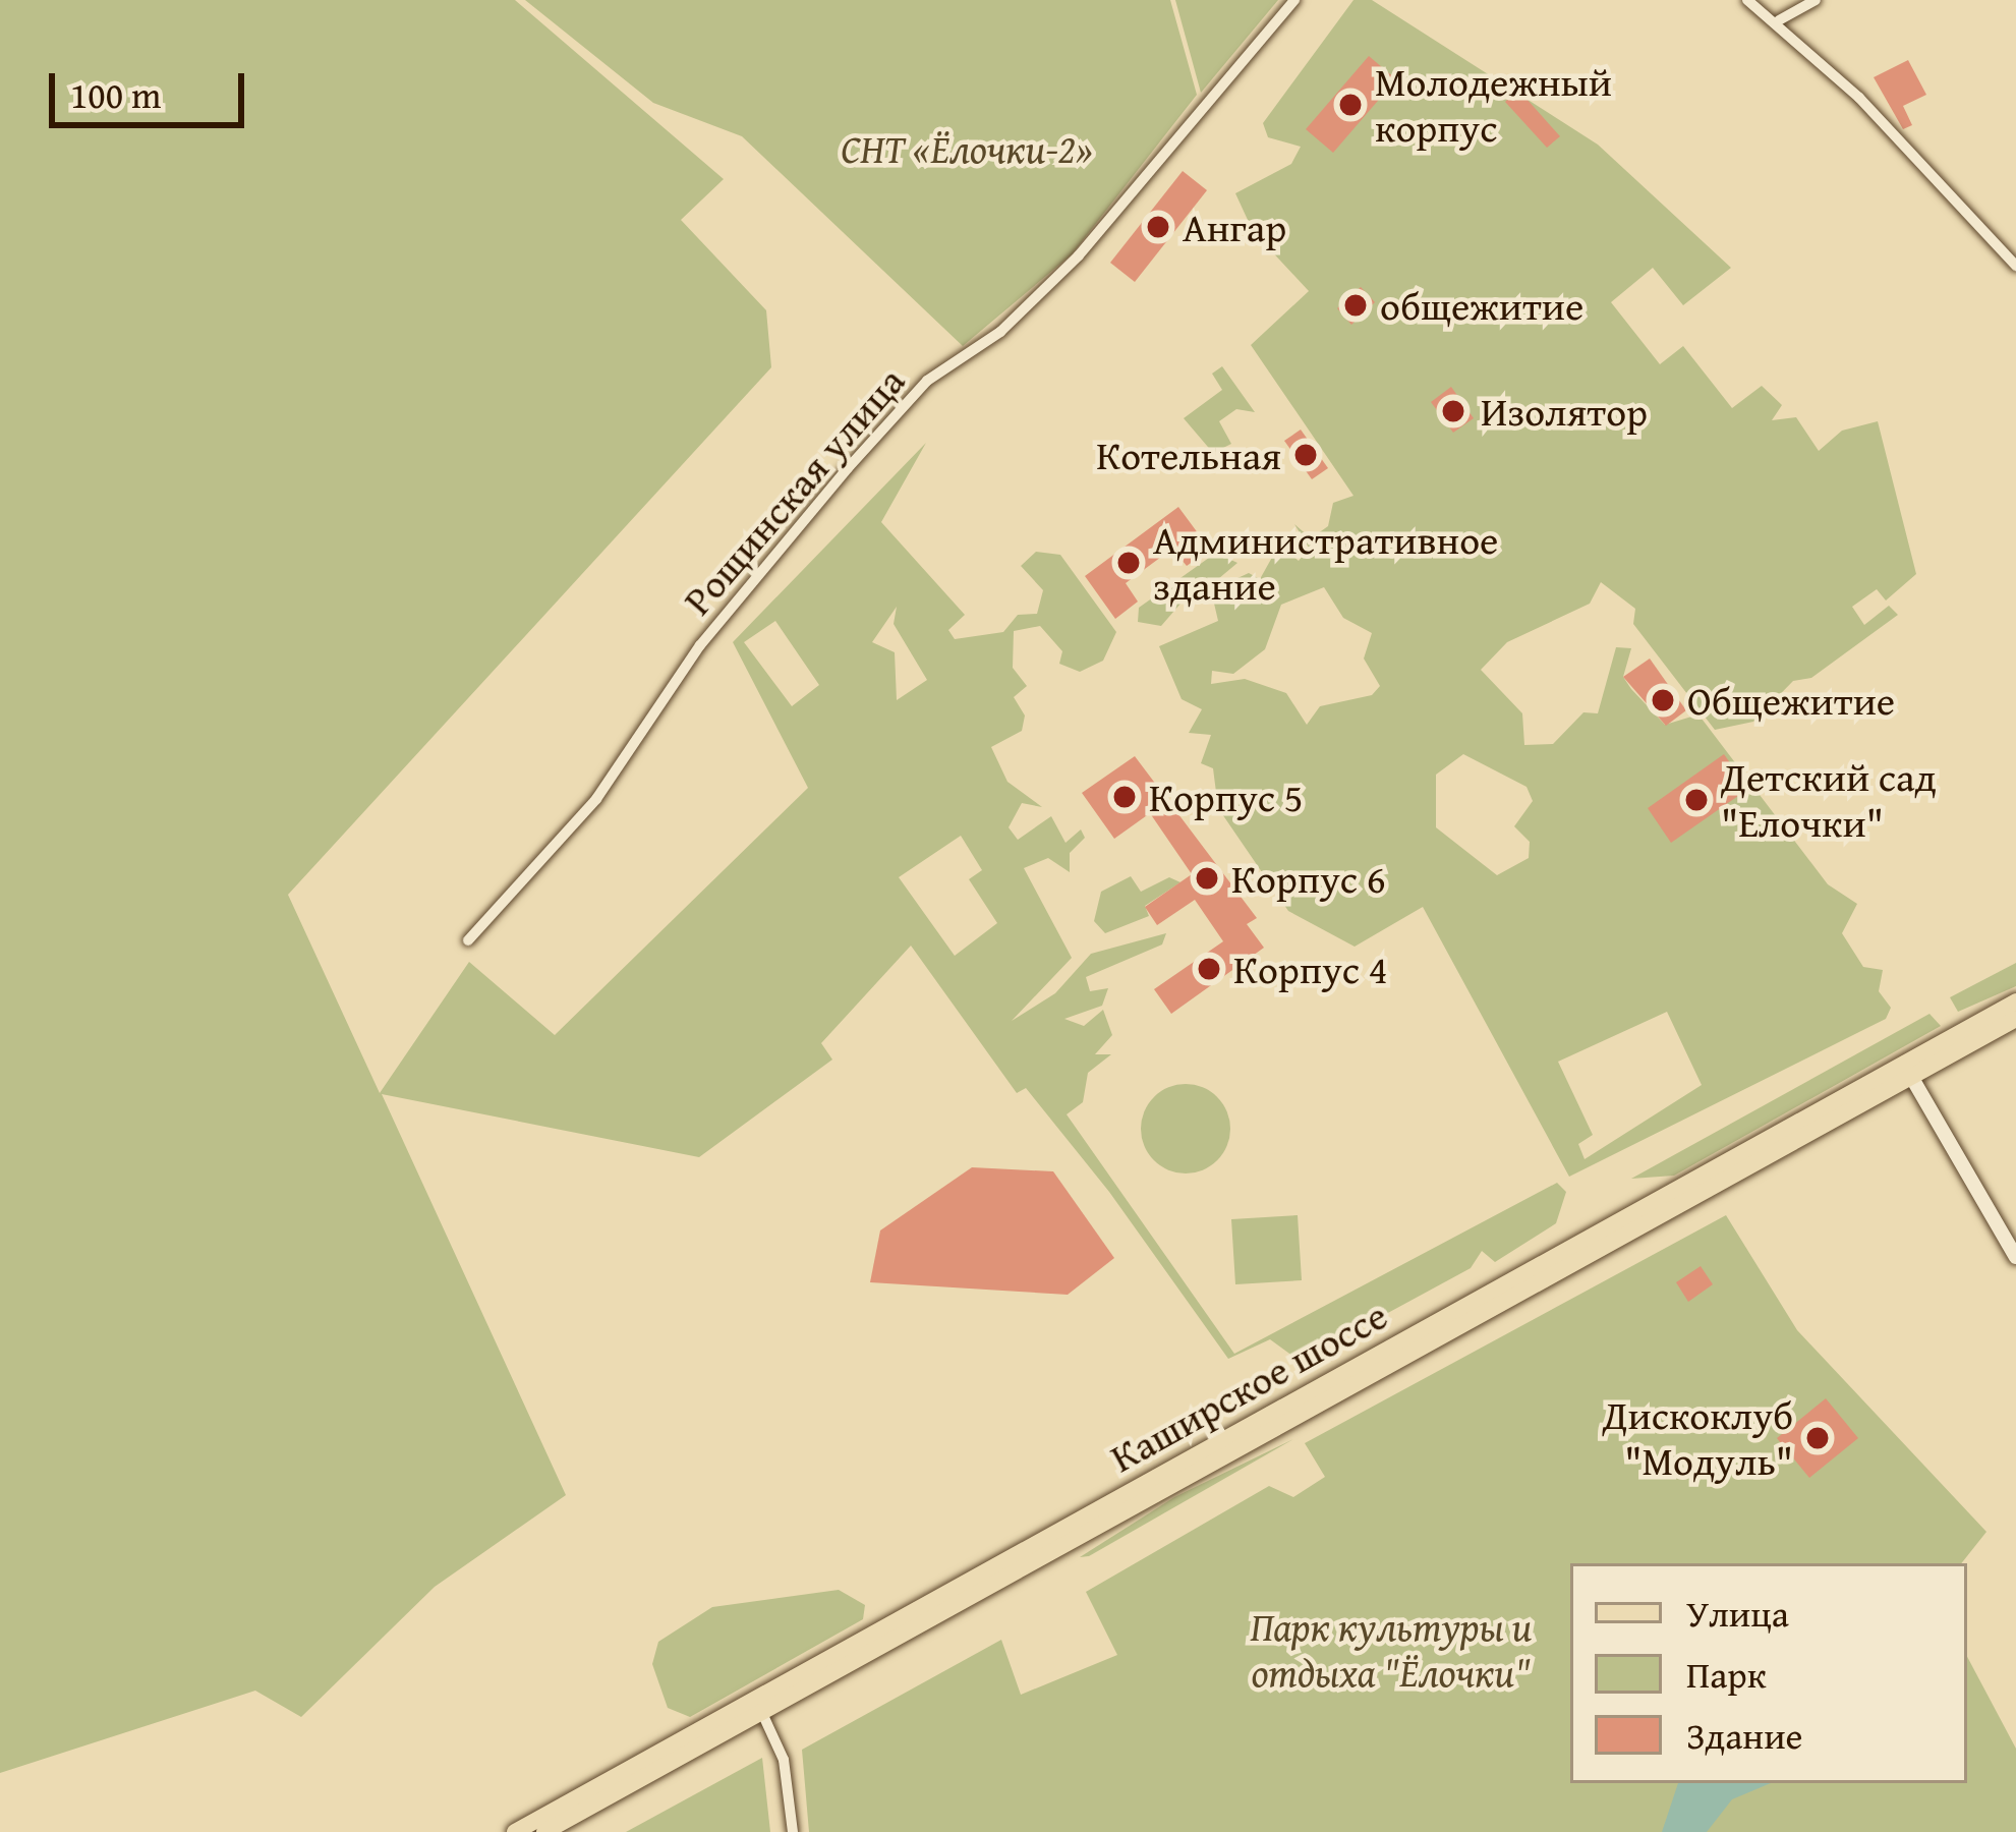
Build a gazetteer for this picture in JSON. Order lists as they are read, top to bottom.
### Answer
{
  "streets": {
    "main road": ["Каширское шоссе"],
    "street": ["Рощинская улица"]
  },
  "parks": ["СНТ «Ёлочки-2»", "Парк культуры и отдыха \"Ёлочки\""],
  "places": [
    "Молодежный корпус",
    "Ангар",
    "общежитие",
    "Изолятор",
    "Котельная",
    "Административное здание",
    "Общежитие",
    "Корпус 5",
    "Детский сад \"Елочки\"",
    "Корпус 6",
    "Корпус 4",
    "Дискоклуб \"Модуль\""
  ],
  "legend": ["Улица", "Парк", "Здание"],
  "scale_bar": "100 m"
}
